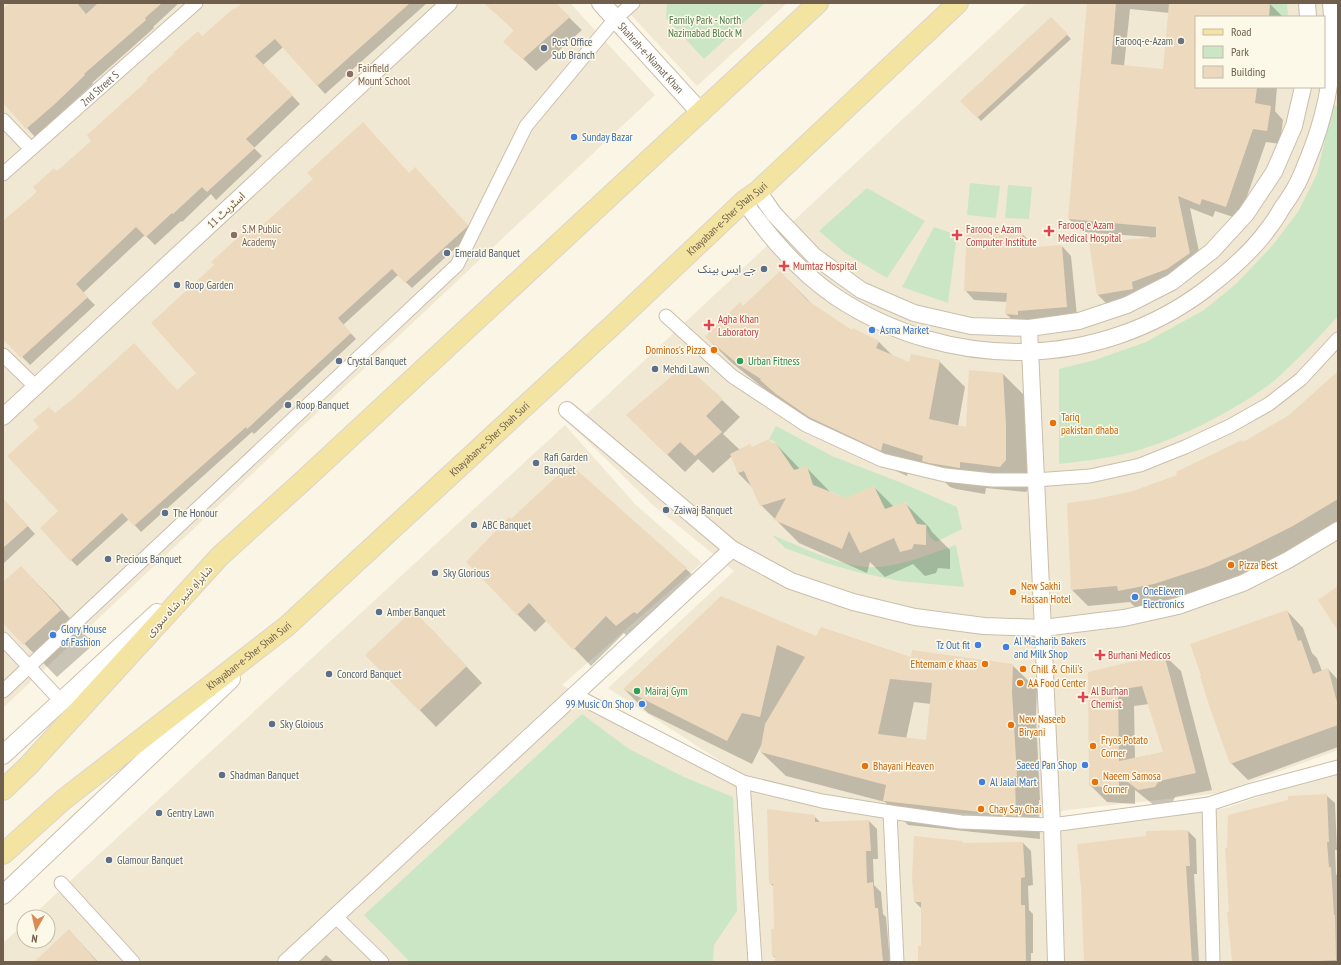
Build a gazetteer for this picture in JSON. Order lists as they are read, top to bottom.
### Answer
{
  "streets": {
    "main road": ["Shahrah-e-Niamat Khan", "Khayaban-e-Sher Shah Suri", "شاہراہِ شیر شاہ سوری"],
    "street": ["2nd Street S", "اسٹریٹ 11"]
  },
  "parks": ["Family Park - North Nazimabad Block M"],
  "places": {
    "other": [
      "Farooq-e-Azam",
      "Post Office Sub Branch",
      "Fairfield Mount School",
      "Sunday Bazar",
      "S.M Public Academy",
      "Emerald Banquet",
      "جے ایس بینک",
      "Roop Garden",
      "Asma Market",
      "Dominos's Pizza",
      "Crystal Banquet",
      "Urban Fitness",
      "Mehdi Lawn",
      "Roop Banquet",
      "Tariq pakistan dhaba",
      "Rafi Garden Banquet",
      "Zaiwaj Banquet",
      "The Honour",
      "ABC Banquet",
      "Precious Banquet",
      "Pizza Best",
      "Sky Glorious",
      "New Sakhi Hassan Hotel",
      "OneEleven Electronics",
      "Amber Banquet",
      "Glory House of Fashion",
      "Tz Out fit",
      "Al Masharib Bakers and Milk Shop",
      "Ehtemam e khaas",
      "Chill & Chili's",
      "Concord Banquet",
      "AA Food Center",
      "Mairaj Gym",
      "99 Music On Shop",
      "Sky Gloious",
      "New Naseeb Biryani",
      "Fryos Potato Corner",
      "Saeed Pan Shop",
      "Bhayani Heaven",
      "Shadman Banquet",
      "Al Jalal Mart",
      "Naeem Samosa Corner",
      "Chay Say Chai",
      "Gentry Lawn",
      "Glamour Banquet"
    ],
    "health": [
      "Farooq e Azam Medical Hospital",
      "Farooq e Azam Computer Institute",
      "Mumtaz Hospital",
      "Agha Khan Laboratory",
      "Burhani Medicos",
      "Al Burhan Chemist"
    ]
  },
  "legend": ["Road", "Park", "Building"],
  "north": "bottom"
}
